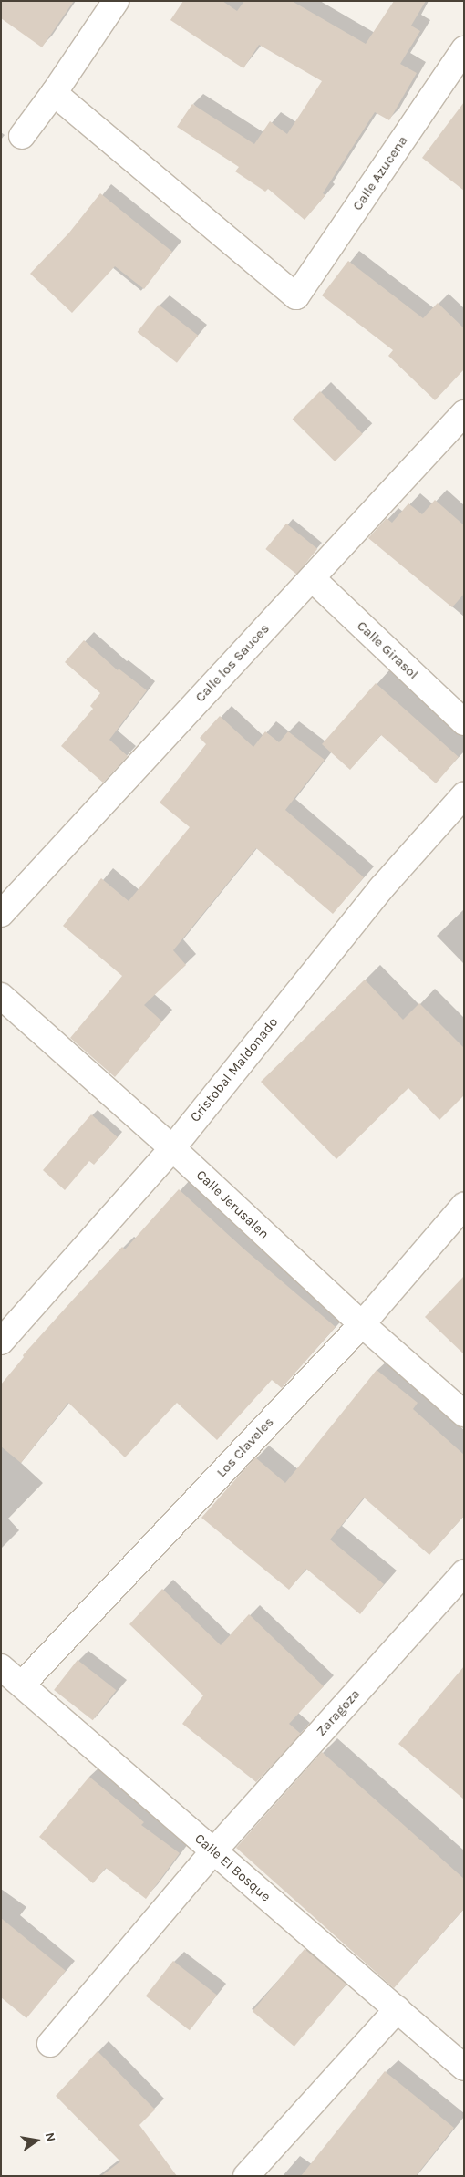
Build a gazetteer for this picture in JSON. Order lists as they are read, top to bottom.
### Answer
{
  "streets": {
    "street": [
      "Calle Azucena",
      "Calle Girasol",
      "Calle los Sauces",
      "Cristobal Maldonado",
      "Calle Jerusalen",
      "Los Claveles",
      "Zaragoza",
      "Calle El Bosque"
    ]
  },
  "crossings": [
    ["Calle Girasol", "Calle los Sauces"],
    ["Cristobal Maldonado", "Calle Jerusalen"],
    ["Calle Jerusalen", "Los Claveles"],
    ["Los Claveles", "Calle El Bosque"],
    ["Zaragoza", "Calle El Bosque"]
  ],
  "north": "right"
}
